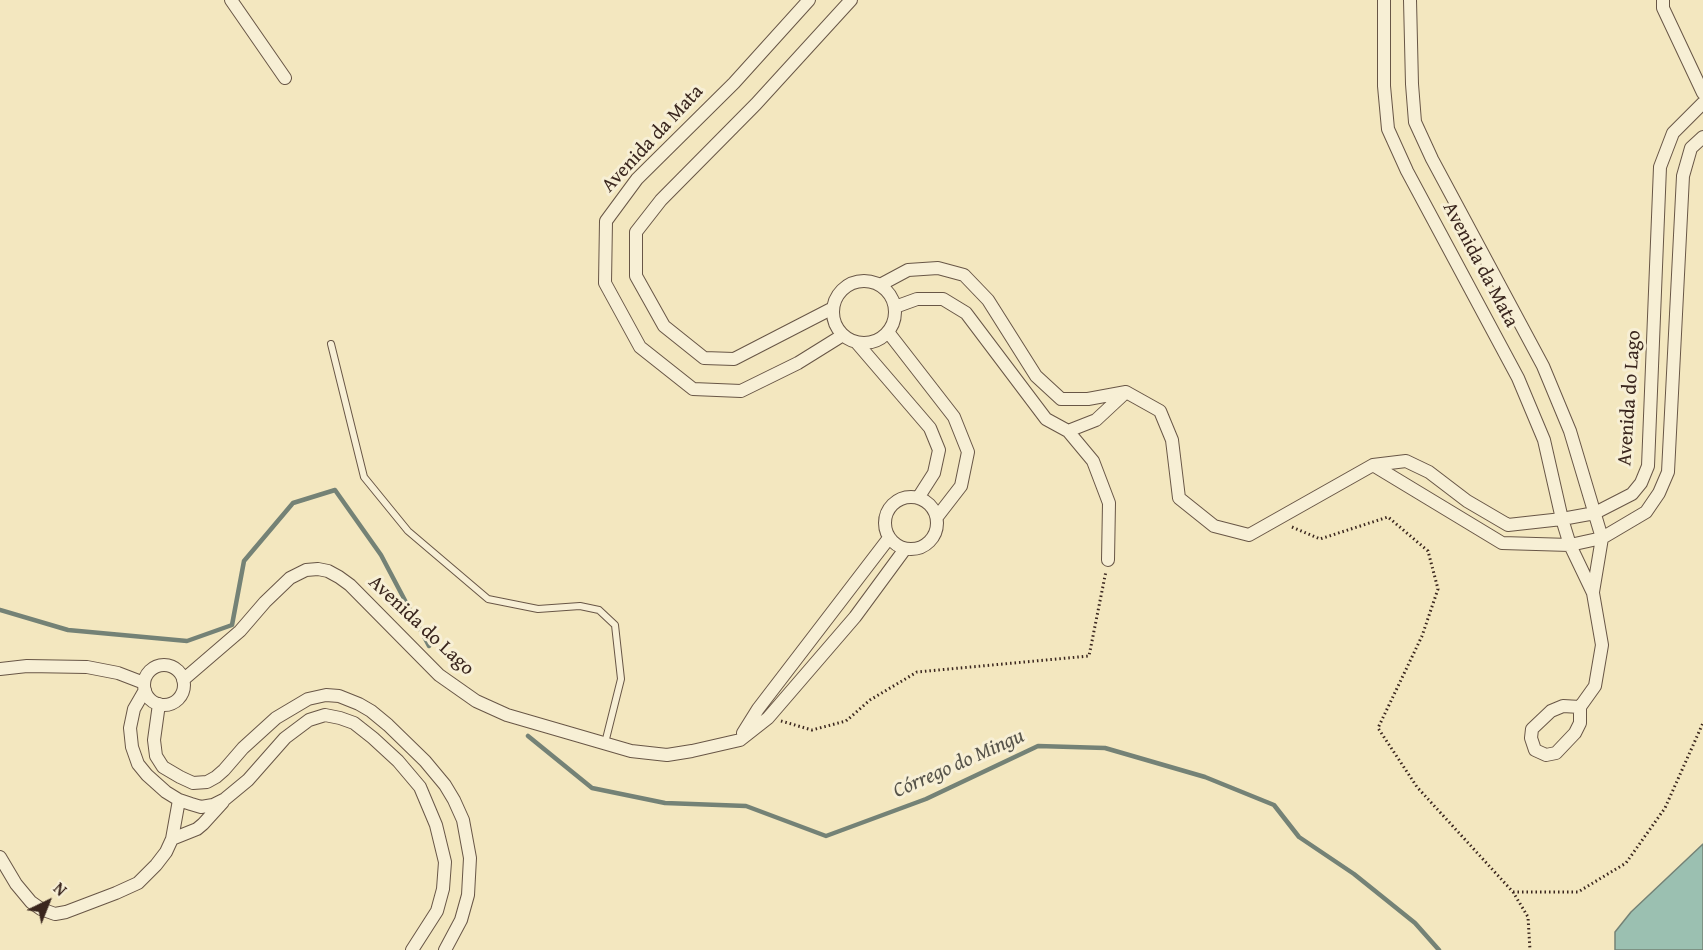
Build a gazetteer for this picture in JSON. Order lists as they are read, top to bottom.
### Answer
{
  "streets": {
    "street": ["Avenida da Mata", "Avenida do Lago"]
  },
  "crossings": [
    ["Avenida da Mata", "Avenida do Lago"]
  ],
  "water": ["Córrego do Mingu"],
  "north": "top right"
}
